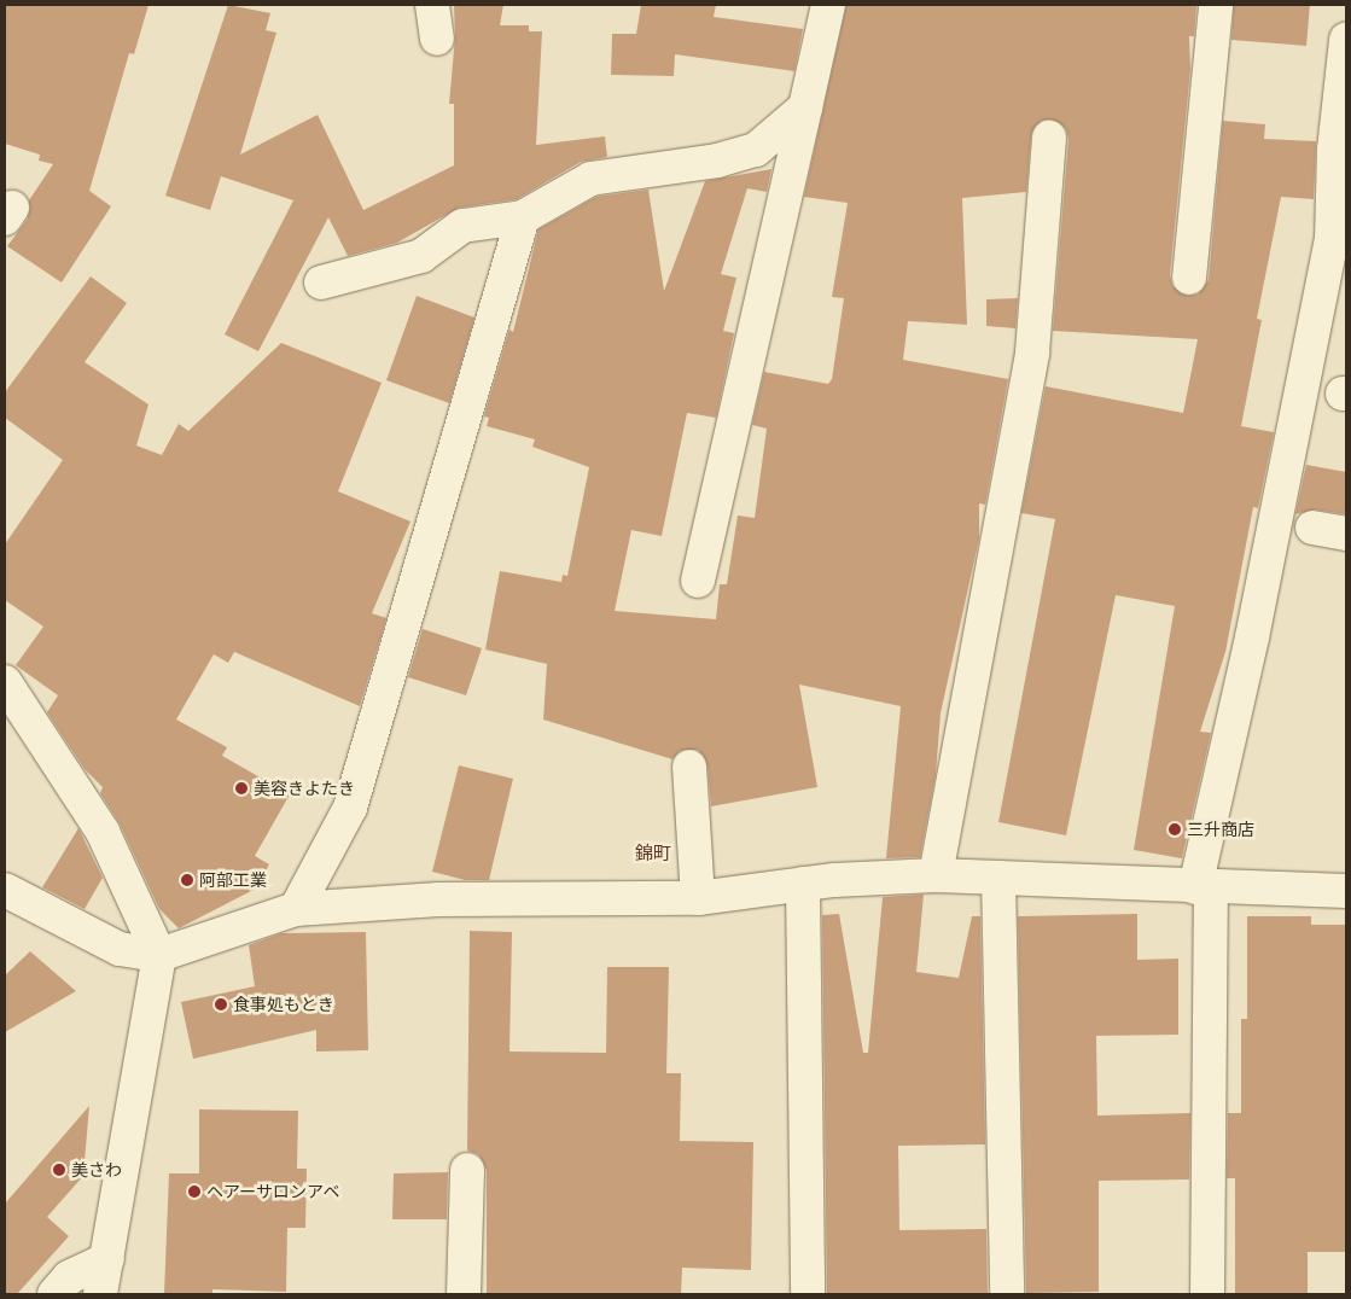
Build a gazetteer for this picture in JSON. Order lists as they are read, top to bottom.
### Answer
{
  "districts": ["錦町"],
  "places": [
    "美容きよたき",
    "三升商店",
    "阿部工業",
    "食事処もとき",
    "美さわ",
    "ヘアーサロンアベ"
  ]
}
